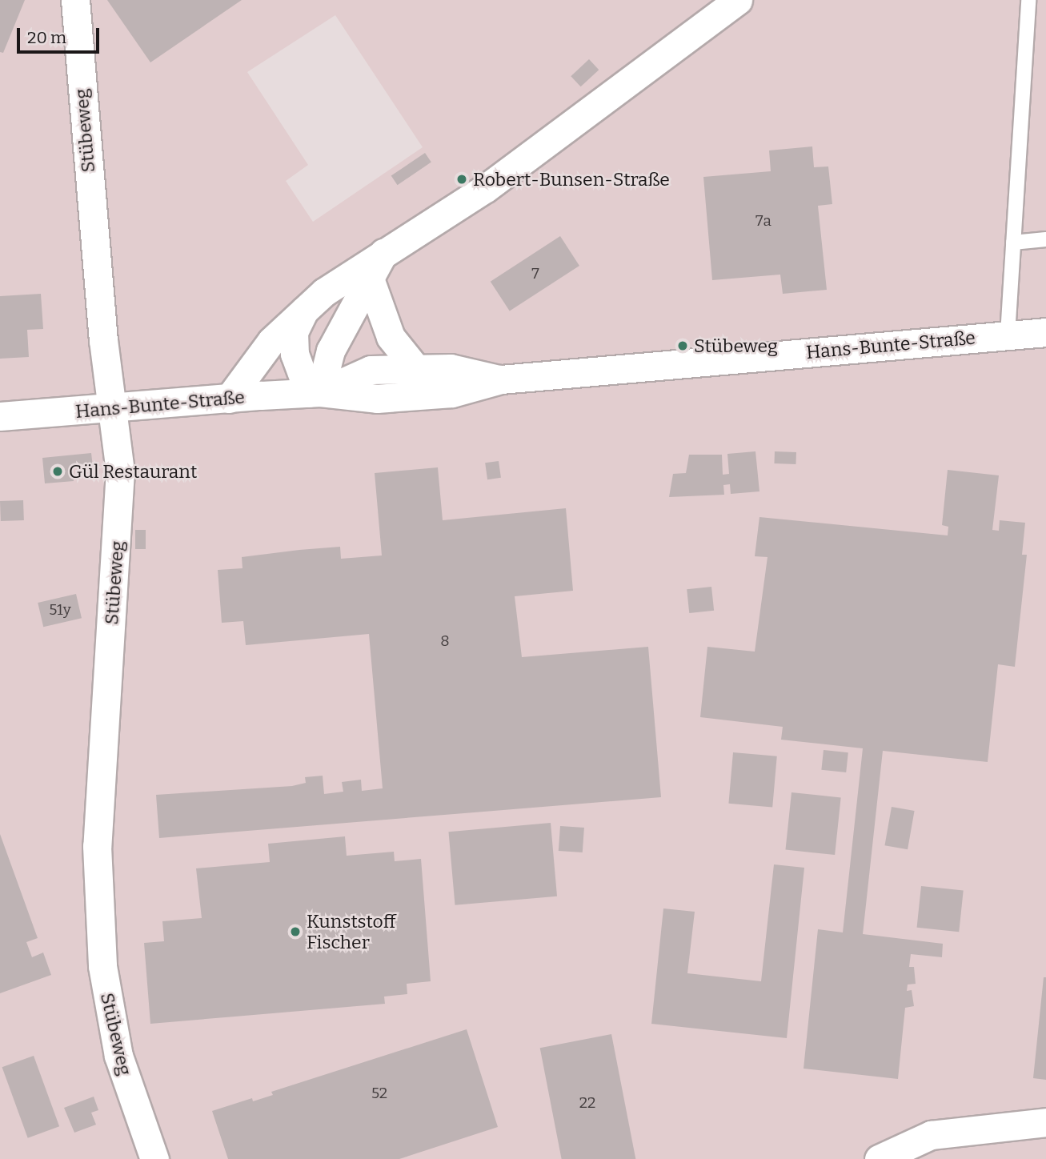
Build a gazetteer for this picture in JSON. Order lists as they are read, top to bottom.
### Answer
{
  "streets": {
    "street": ["Stübeweg", "Hans-Bunte-Straße"]
  },
  "crossings": [
    ["Stübeweg", "Hans-Bunte-Straße"]
  ],
  "places": [
    "Robert-Bunsen-Straße",
    "Stübeweg",
    "Gül Restaurant",
    "Kunststoff Fischer"
  ],
  "house_numbers": [
    "7a",
    "7",
    "51y",
    "8",
    "52",
    "22"
  ],
  "scale_bar": "20 m"
}
